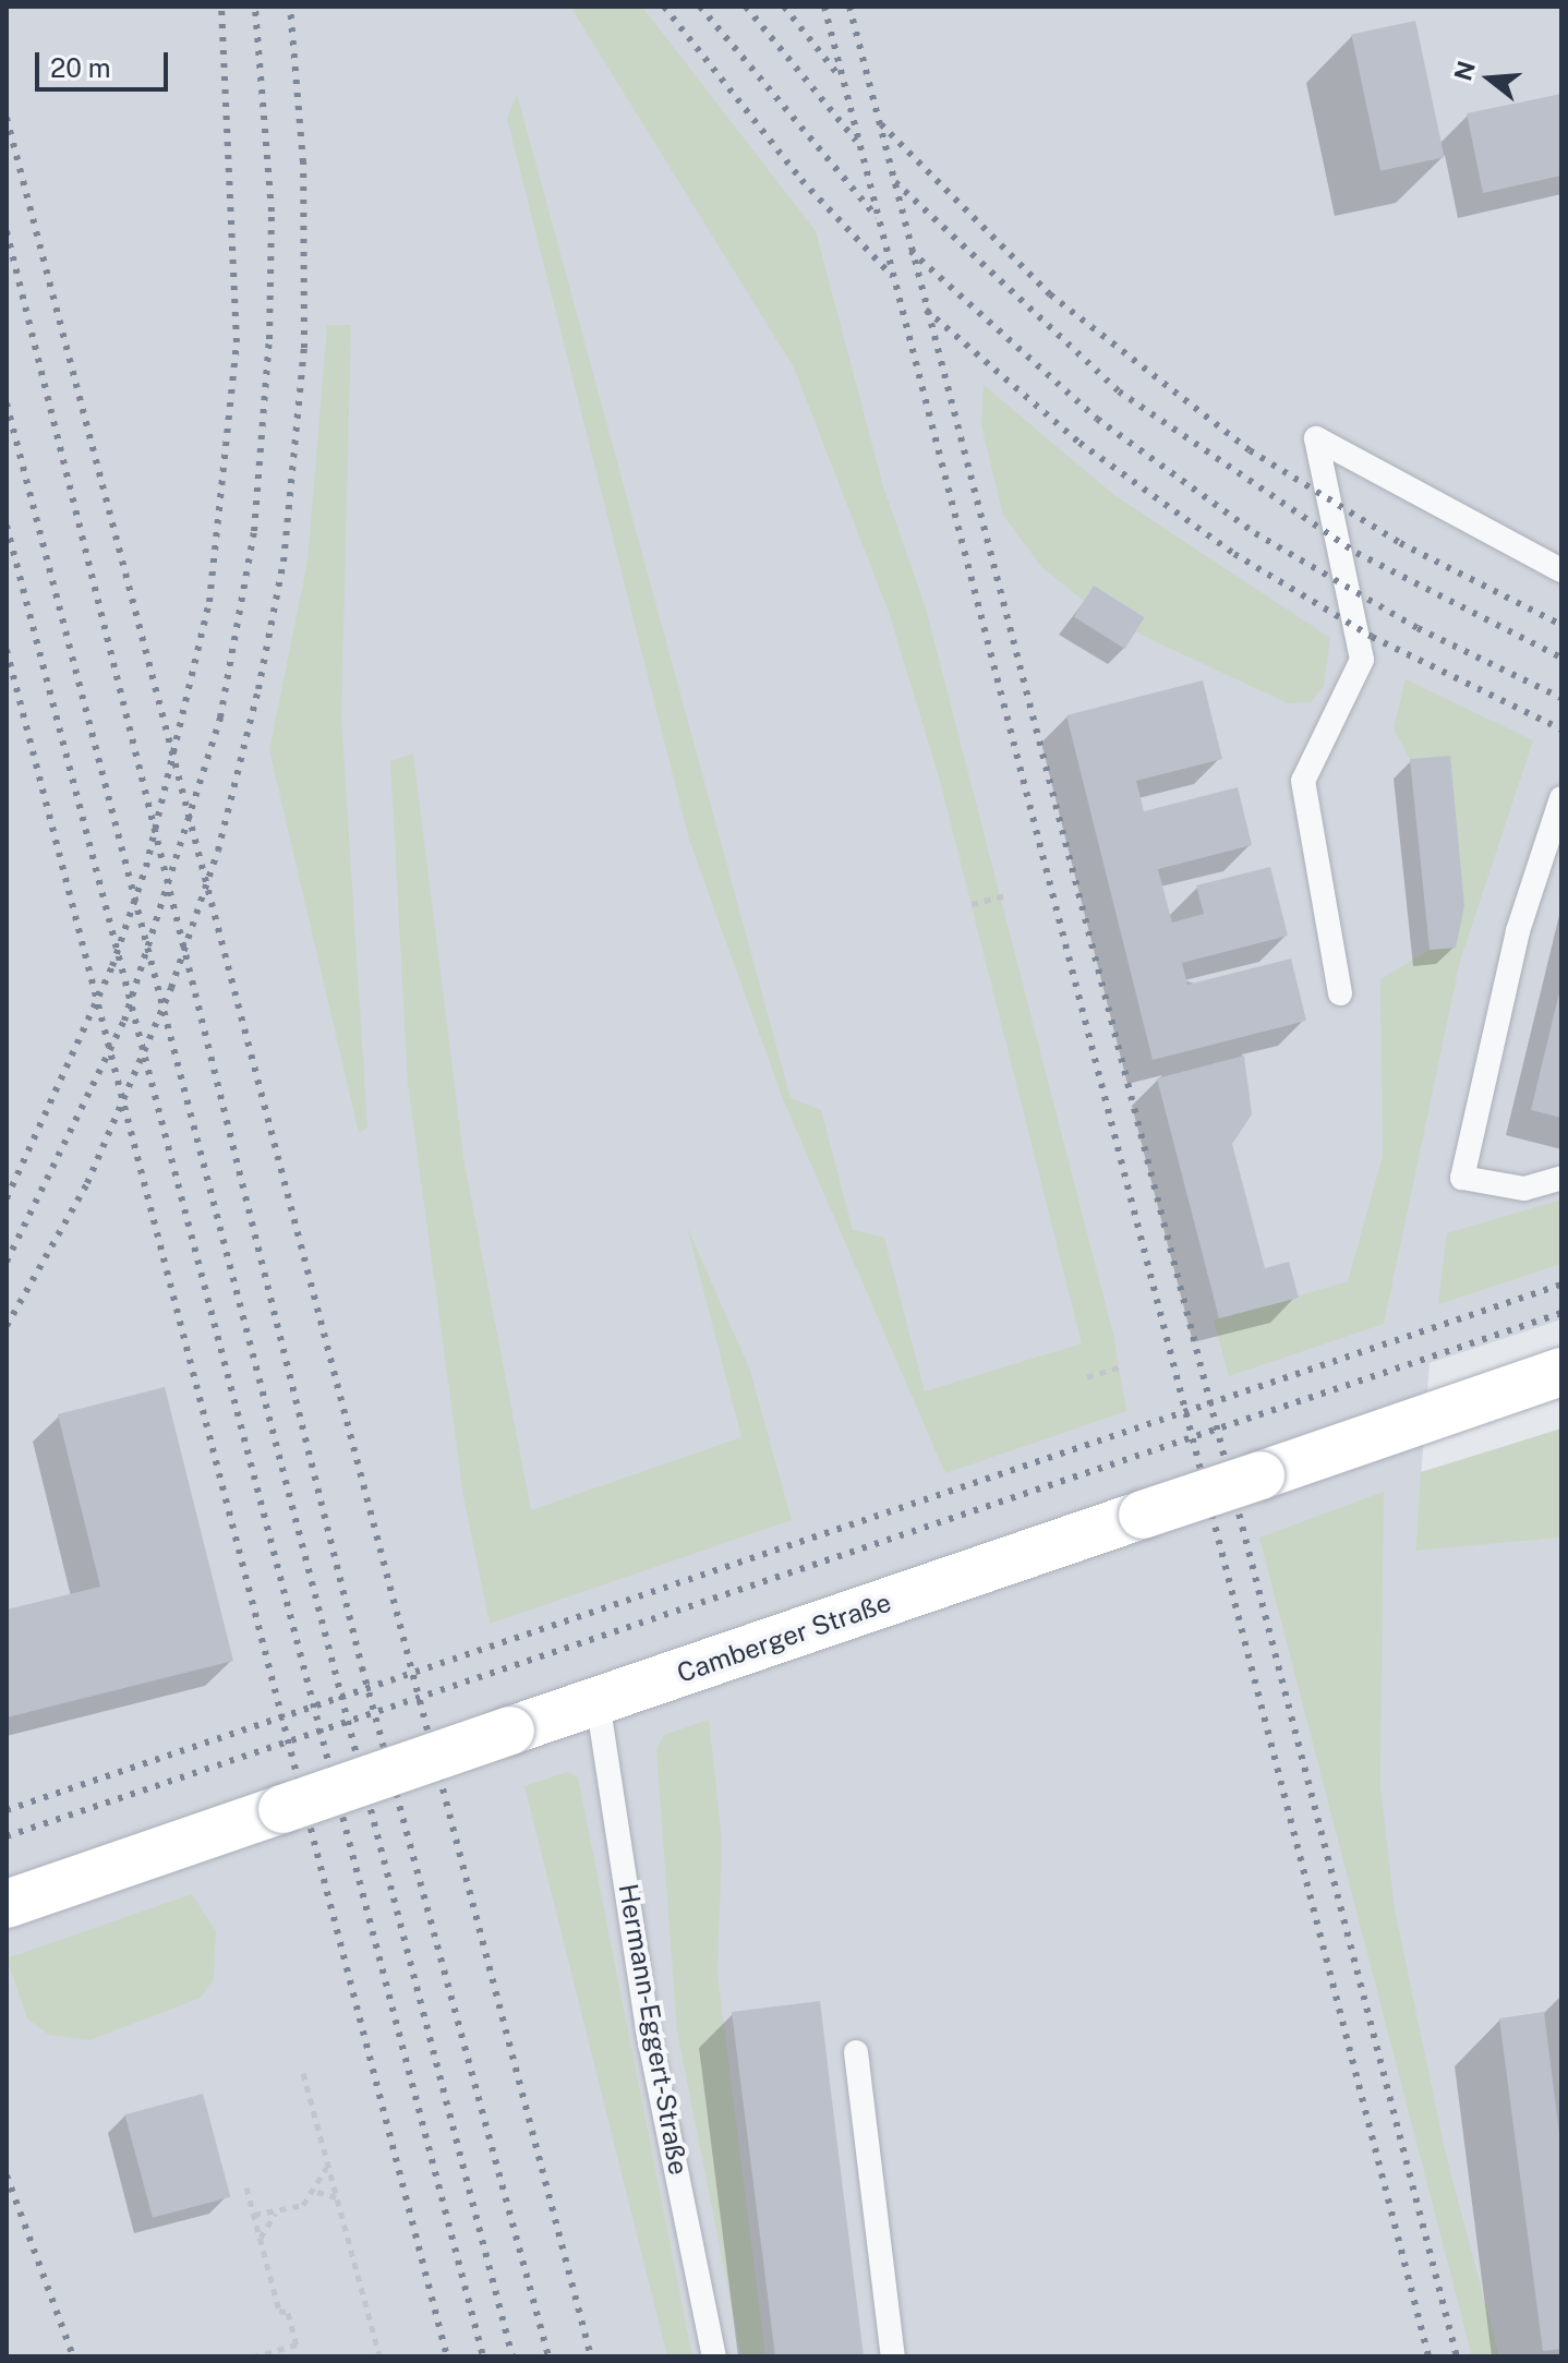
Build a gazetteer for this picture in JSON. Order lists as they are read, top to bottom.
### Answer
{
  "streets": {
    "street": ["Camberger Straße"],
    "lane": ["Hermann-Eggert-Straße"]
  },
  "crossings": [
    ["Camberger Straße", "Hermann-Eggert-Straße"]
  ],
  "scale_bar": "20 m",
  "north": "left"
}
